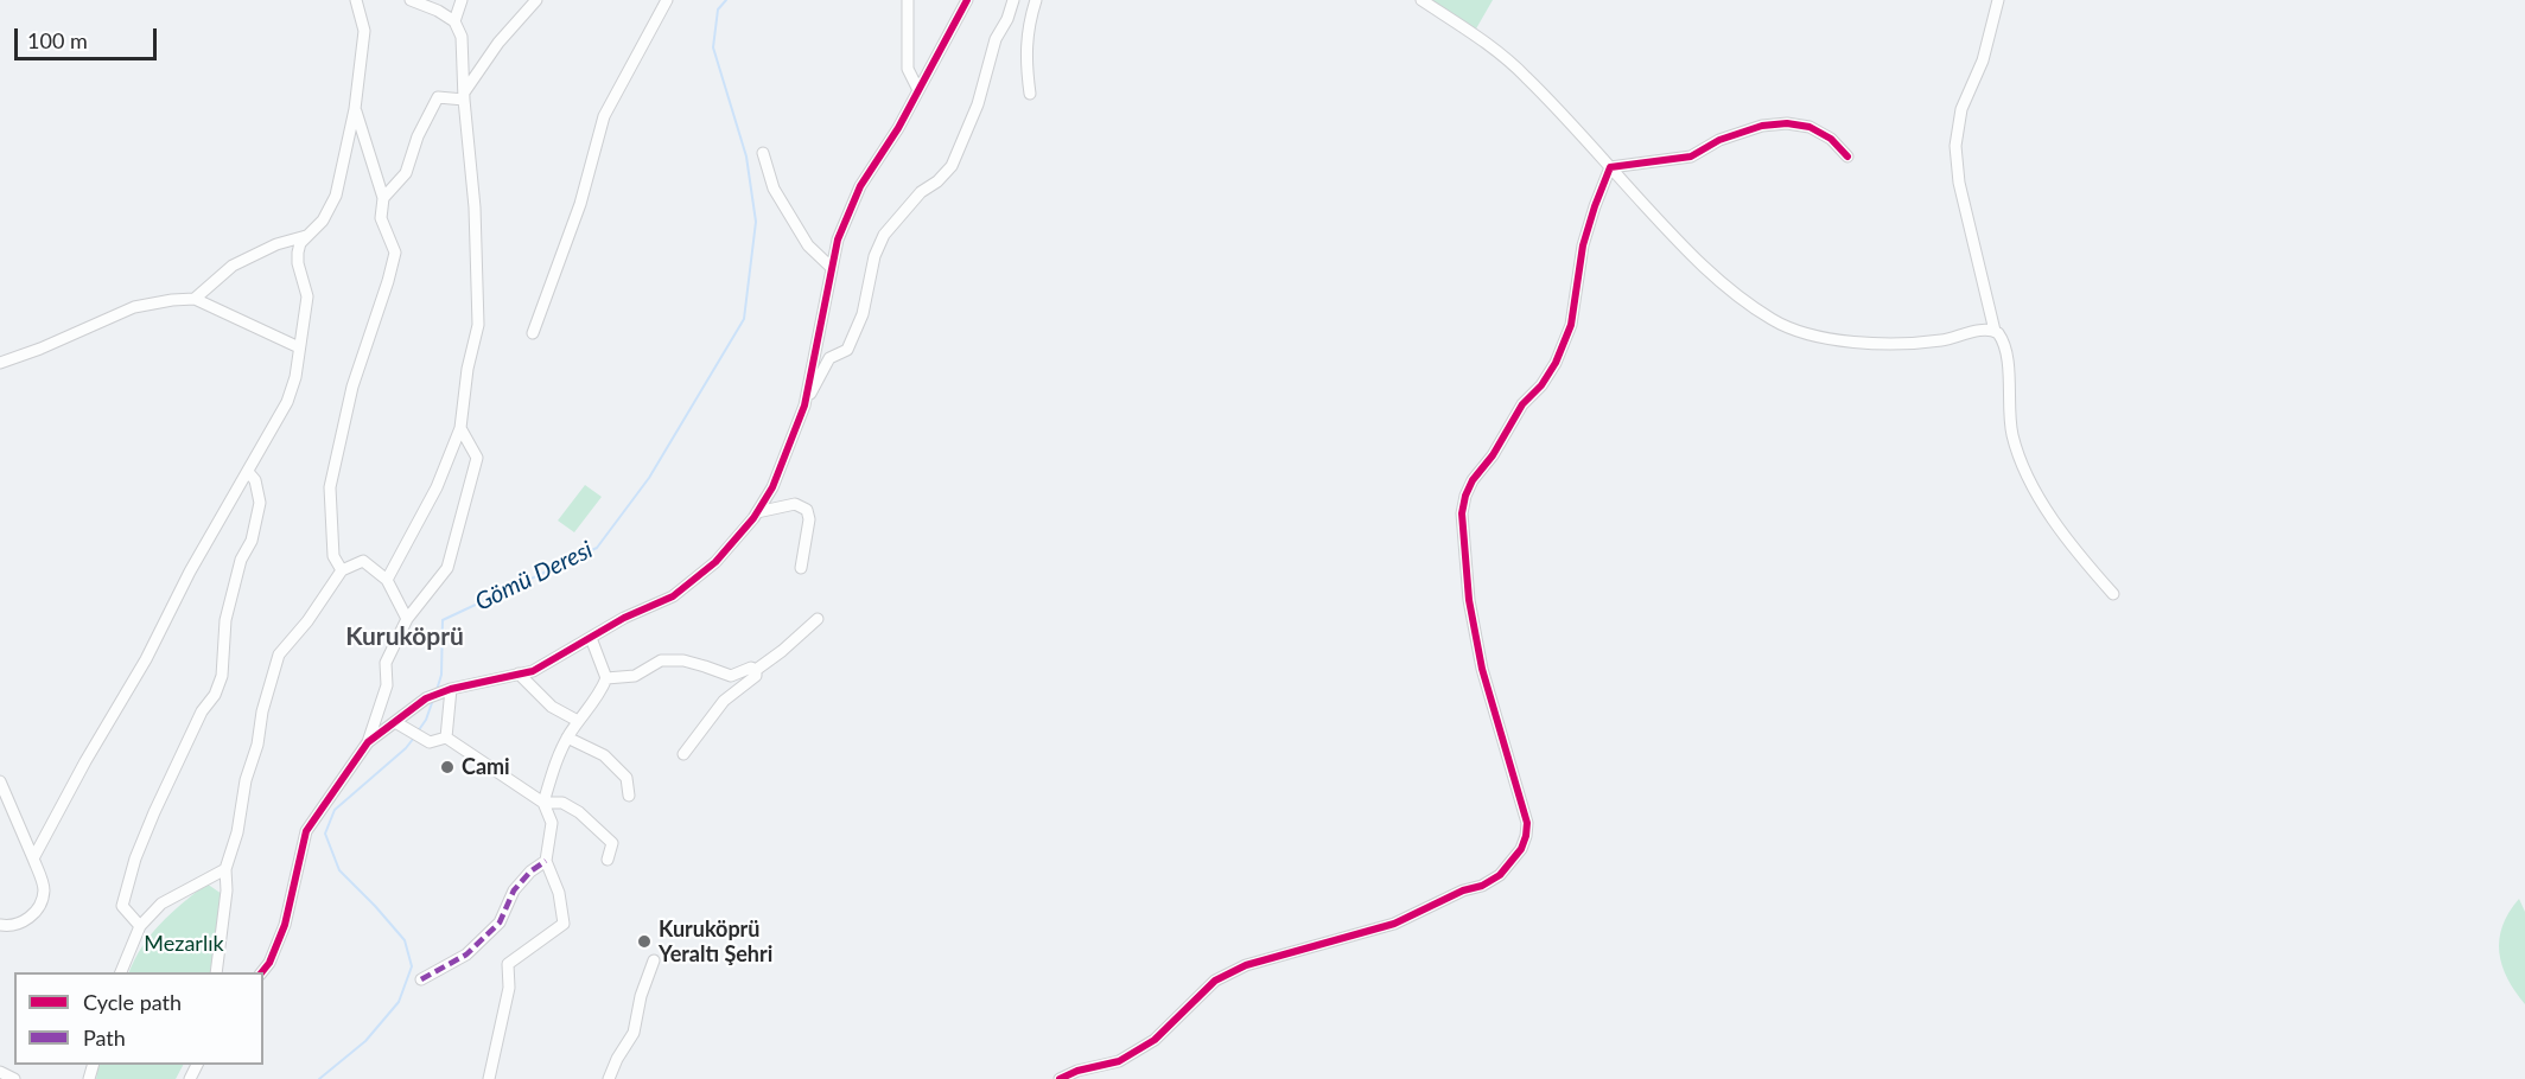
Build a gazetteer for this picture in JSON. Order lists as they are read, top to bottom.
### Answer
{
  "districts": ["Kuruköprü"],
  "water": ["Gömü Deresi"],
  "parks": ["Mezarlık"],
  "places": ["Cami", "Kuruköprü Yeraltı Şehri"],
  "legend": ["Cycle path", "Path"],
  "scale_bar": "100 m"
}
